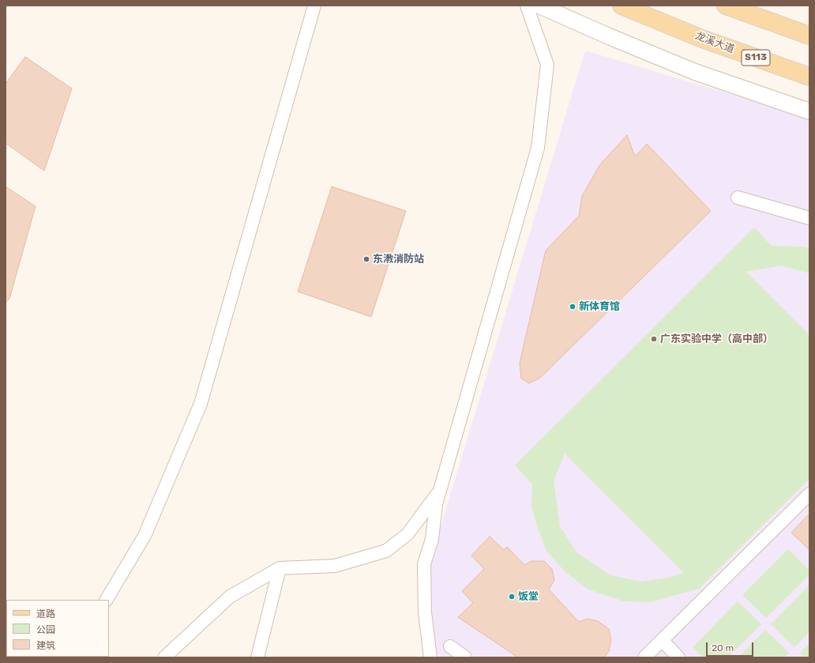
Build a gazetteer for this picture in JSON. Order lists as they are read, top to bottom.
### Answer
{
  "streets": {
    "main road": ["龙溪大道", "S113"]
  },
  "places": [
    "东漖消防站",
    "新体育馆",
    "广东实验中学（高中部）",
    "饭堂"
  ],
  "legend": ["道路", "公园", "建筑"],
  "scale_bar": "20 m"
}
